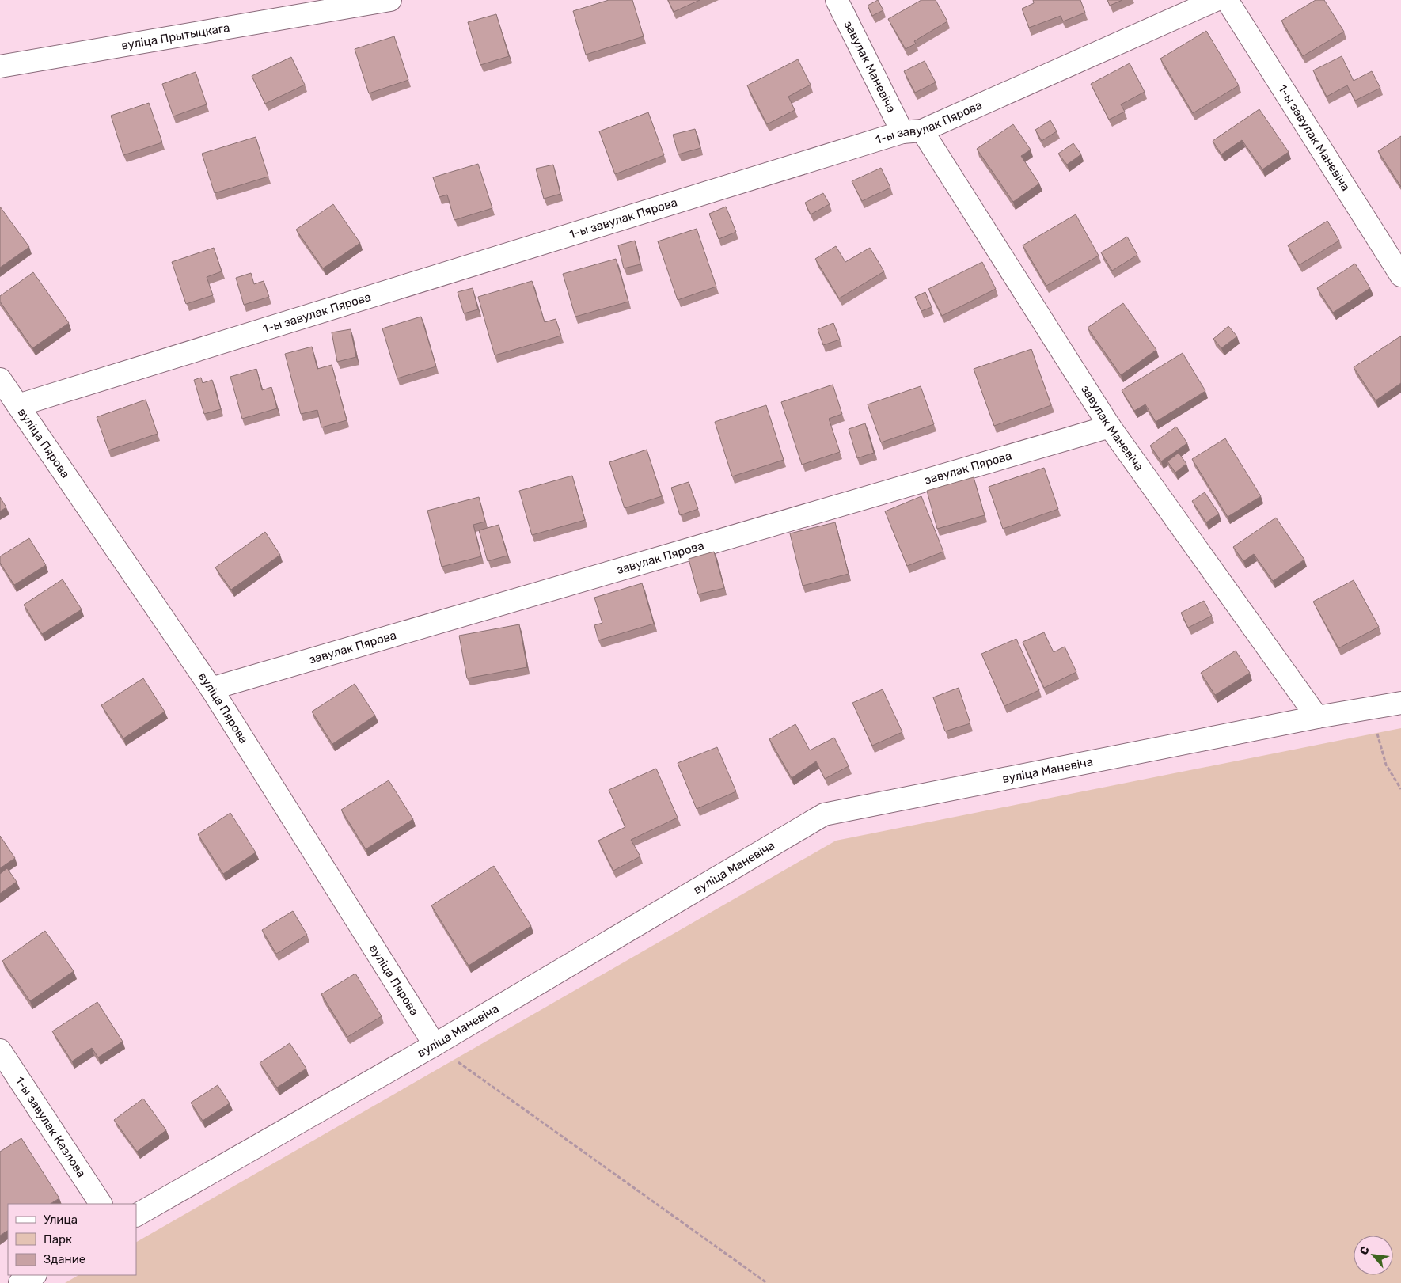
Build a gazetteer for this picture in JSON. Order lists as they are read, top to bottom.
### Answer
{
  "streets": {
    "street": [
      "вуліца Прытыцкага",
      "завулак Маневіча",
      "1-ы завулак Пярова",
      "1-ы завулак Маневіча",
      "вуліца Пярова",
      "завулак Пярова",
      "вуліца Маневіча",
      "1-ы завулак Казлова"
    ]
  },
  "crossings": [
    ["завулак Маневіча", "1-ы завулак Пярова"],
    ["завулак Маневіча", "завулак Пярова"],
    ["завулак Маневіча", "вуліца Маневіча"],
    ["1-ы завулак Пярова", "вуліца Пярова"],
    ["вуліца Пярова", "завулак Пярова"],
    ["вуліца Пярова", "вуліца Маневіча"]
  ],
  "legend": ["Улица", "Парк", "Здание"],
  "north": "top left"
}
